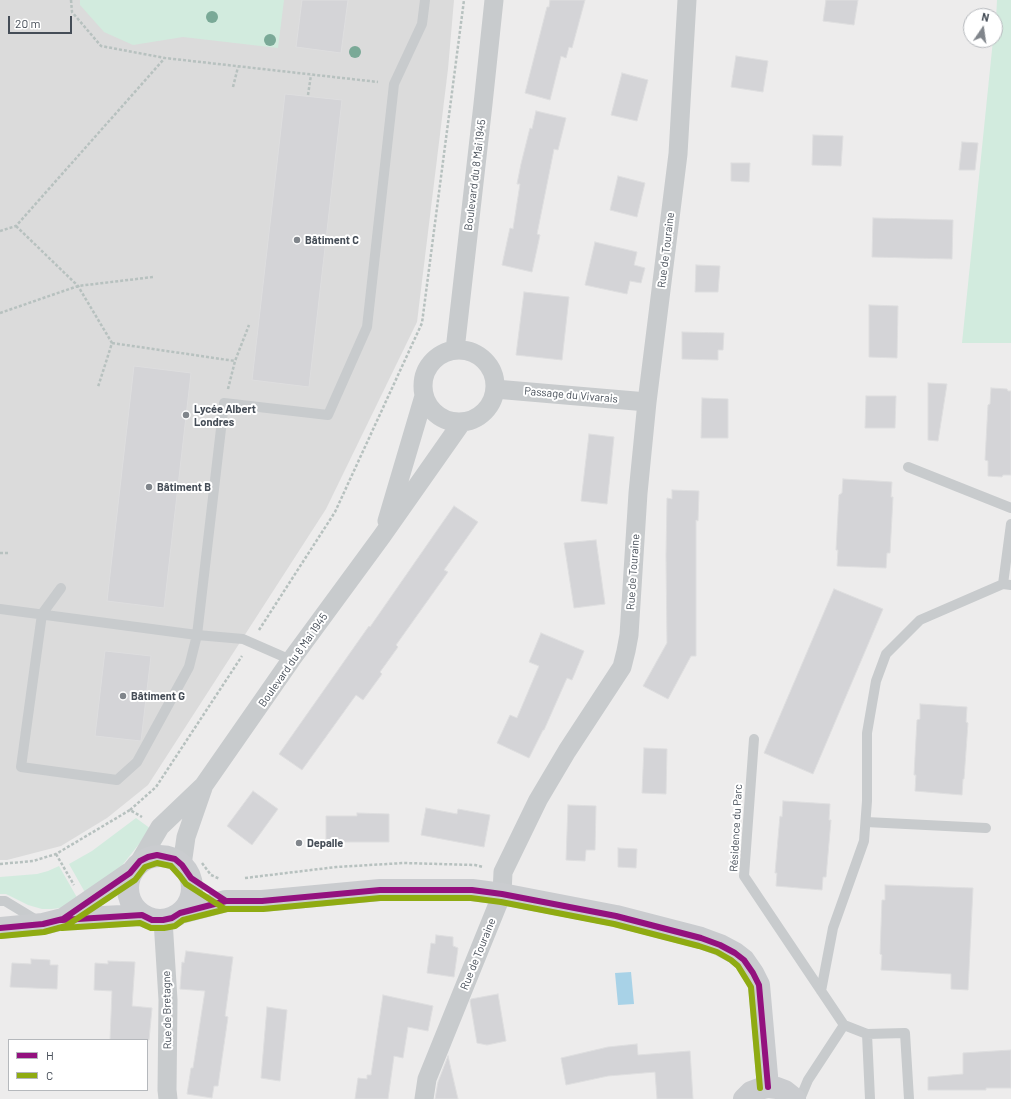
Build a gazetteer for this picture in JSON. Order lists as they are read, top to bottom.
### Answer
{
  "streets": {
    "main road": ["Boulevard du 8 Mai 1945"],
    "street": ["Rue de Touraine", "Passage du Vivarais", "Rue de Bretagne"],
    "lane": ["Résidence du Parc"]
  },
  "crossings": [
    ["Boulevard du 8 Mai 1945", "Passage du Vivarais"],
    ["Boulevard du 8 Mai 1945", "Rue de Bretagne"],
    ["Rue de Touraine", "Passage du Vivarais"]
  ],
  "places": [
    "Bâtiment C",
    "Lycée Albert Londres",
    "Bâtiment B",
    "Bâtiment G",
    "Depalle"
  ],
  "lines": ["transit line H", "transit line C"],
  "legend": ["H", "C"],
  "scale_bar": "20 m",
  "north": "top"
}
